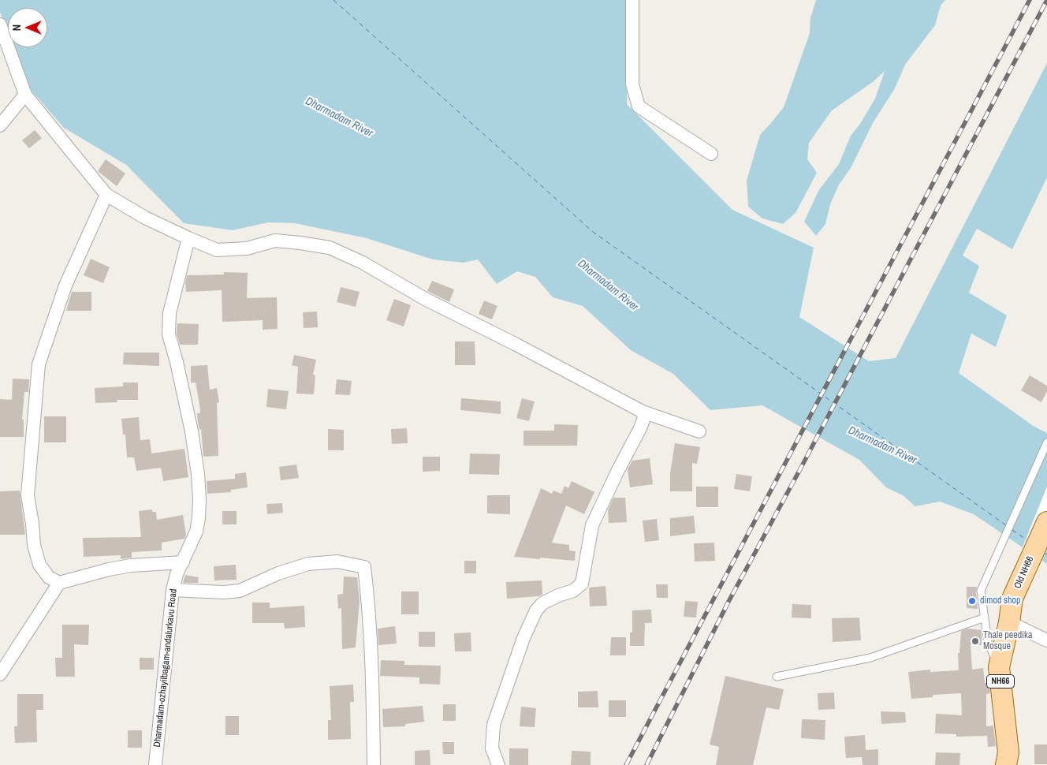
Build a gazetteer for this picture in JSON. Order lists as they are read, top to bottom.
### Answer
{
  "streets": {
    "main road": ["Old NH66", "NH66"],
    "street": ["Dharmadam-ozhayilbagam-andalurkavu Road"]
  },
  "water": ["Dharmadam River"],
  "places": ["dimod shop", "Thale peedika Mosque"],
  "north": "left"
}
